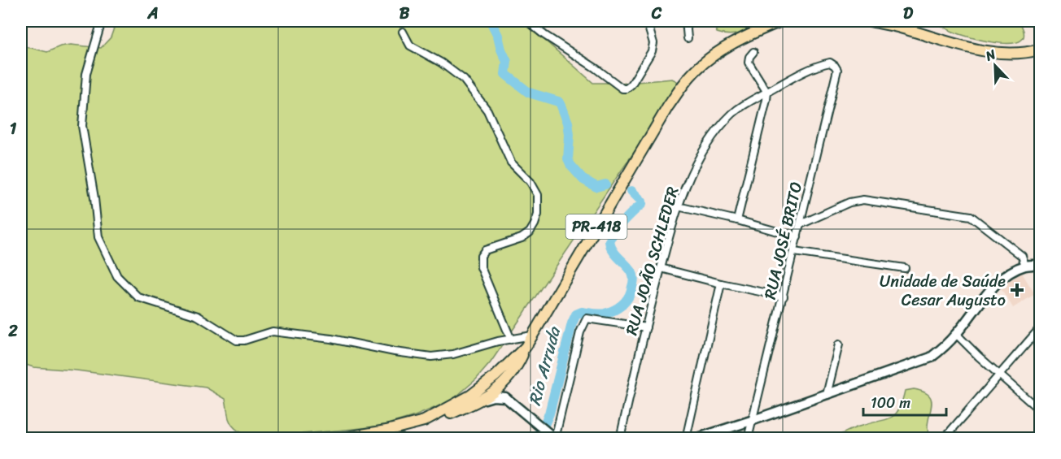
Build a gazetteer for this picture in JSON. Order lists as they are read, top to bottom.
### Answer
{
  "streets": {
    "highway": ["PR-418"],
    "street": ["RUA JOSÉ BRITO", "RUA JOÃO SCHLEDER"]
  },
  "crossings": [
    ["RUA JOSÉ BRITO", "RUA JOÃO SCHLEDER"]
  ],
  "water": ["Rio Arruda"],
  "places": {
    "health": ["Unidade de Saúde Cesar Augusto"]
  },
  "scale_bar": "100 m",
  "north": "top left",
  "grid": {
    "columns": [
      "A",
      "B",
      "C",
      "D"
    ],
    "rows": ["1", "2"]
  }
}
